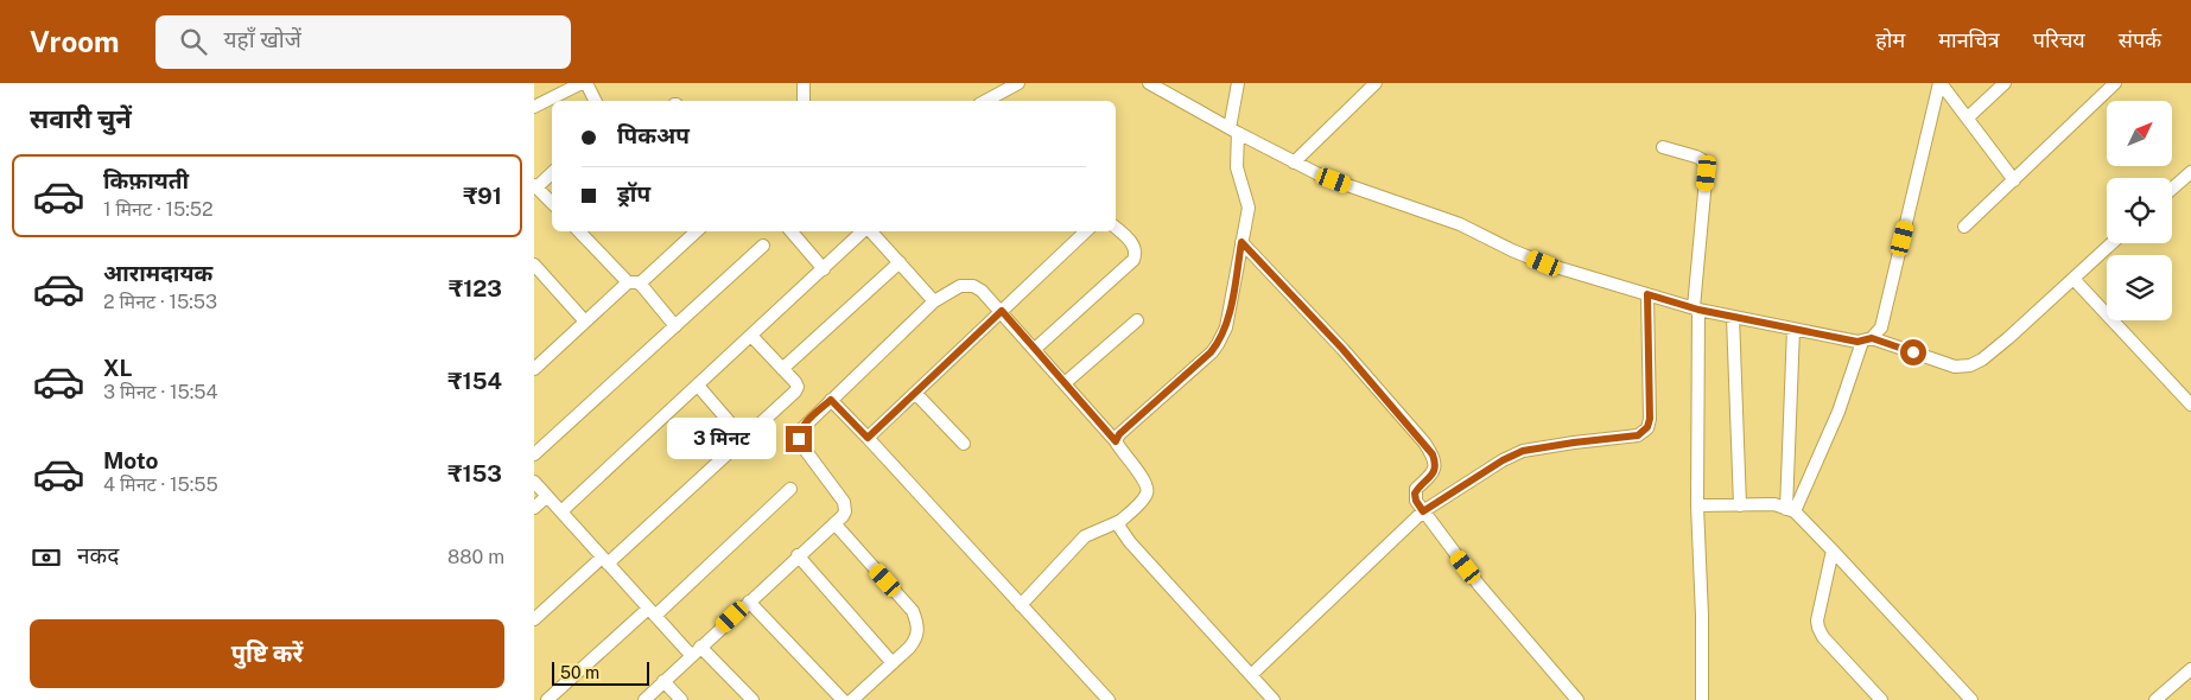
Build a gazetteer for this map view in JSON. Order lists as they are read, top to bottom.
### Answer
{
  "scale_bar": "50 m",
  "north": "top right",
  "page": {
    "header": "Vroom",
    "search": "यहाँ खोजें",
    "nav": [
      "होम",
      "मानचित्र",
      "परिचय",
      "संपर्क"
    ],
    "heading": "सवारी चुनें",
    "banner": ["पिकअप", "ड्रॉप"],
    "list": [
      {
        "name": "किफ़ायती",
        "note": "1 मिनट · 15:52",
        "value": "₹91"
      },
      {
        "name": "आरामदायक",
        "note": "2 मिनट · 15:53",
        "value": "₹123"
      },
      {
        "name": "XL",
        "note": "3 मिनट · 15:54",
        "value": "₹154"
      },
      {
        "name": "Moto",
        "note": "4 मिनट · 15:55",
        "value": "₹153"
      }
    ],
    "bubble": "3 मिनट",
    "pay": ["नकद", "880 m"],
    "buttons": "पुष्टि करें",
    "scale": "50 m"
  }
}
